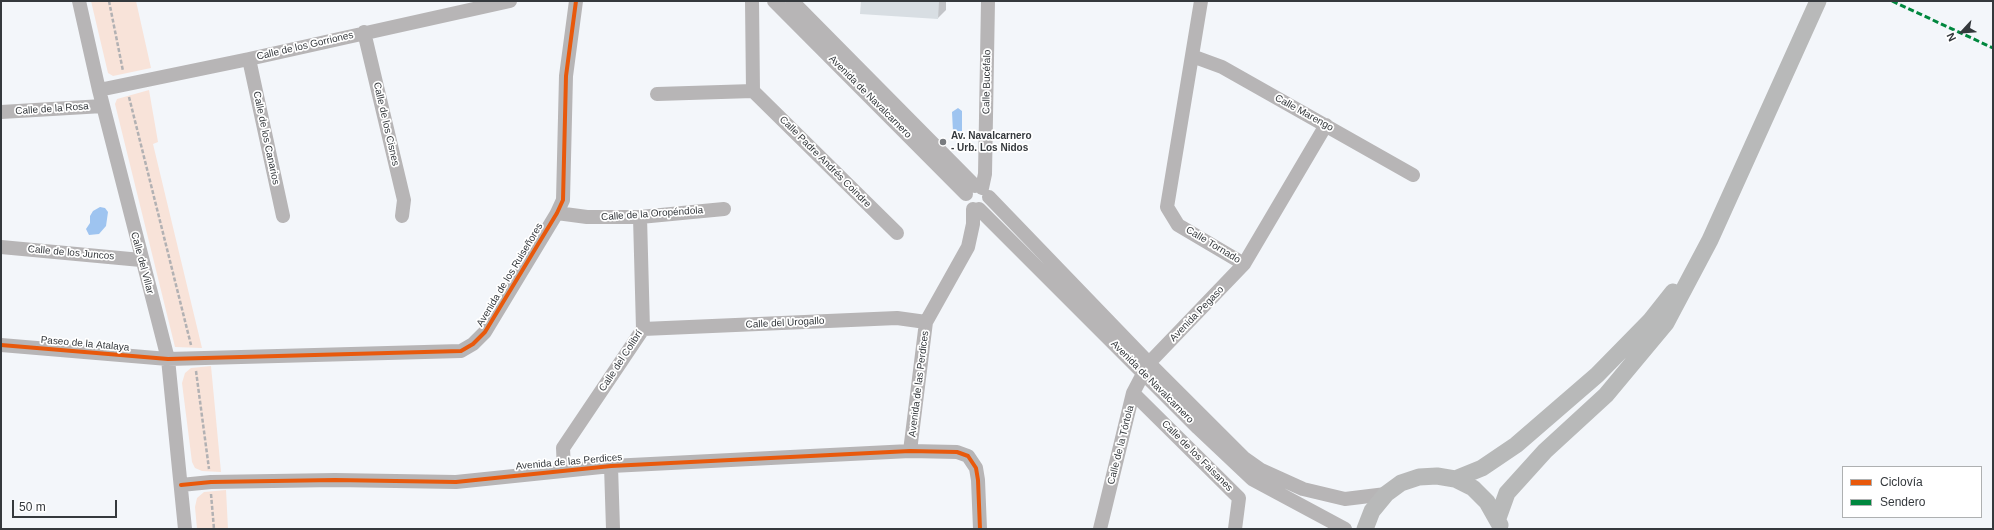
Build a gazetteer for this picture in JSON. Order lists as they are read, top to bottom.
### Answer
{
  "streets": {
    "street": [
      "Calle de los Gorriones",
      "Calle Bucéfalo",
      "Avenida de Navalcarnero",
      "Calle de la Rosa",
      "Calle Marengo",
      "Calle de los Cisnes",
      "Calle de los Canarios",
      "Calle Padre Andrés Coindre",
      "Calle de la Oropéndola",
      "Calle Tornado",
      "Calle de los Juncos",
      "Calle del Villar",
      "Avenida de los Ruiseñores",
      "Avenida Pegaso",
      "Calle del Urogallo",
      "Paseo de la Atalaya",
      "Calle del Colibrí",
      "Avenida de las Perdices",
      "Calle de la Tórtola",
      "Calle de los Faisanes"
    ]
  },
  "crossings": [
    ["Calle de los Gorriones", "Calle de los Cisnes"],
    ["Calle de los Gorriones", "Calle de los Canarios"],
    ["Calle de los Gorriones", "Calle del Villar"],
    ["Calle Bucéfalo", "Avenida de Navalcarnero"],
    ["Avenida de Navalcarnero", "Avenida Pegaso"],
    ["Avenida de Navalcarnero", "Avenida de las Perdices"],
    ["Avenida de Navalcarnero", "Calle de la Tórtola"],
    ["Calle de la Rosa", "Calle del Villar"],
    ["Calle Marengo", "Calle Tornado"],
    ["Calle de la Oropéndola", "Avenida de los Ruiseñores"],
    ["Calle de la Oropéndola", "Calle del Colibrí"],
    ["Calle Tornado", "Avenida Pegaso"],
    ["Calle de los Juncos", "Calle del Villar"],
    ["Calle del Villar", "Avenida de los Ruiseñores"],
    ["Calle del Villar", "Paseo de la Atalaya"],
    ["Calle del Villar", "Avenida de las Perdices"],
    ["Avenida de los Ruiseñores", "Paseo de la Atalaya"],
    ["Avenida Pegaso", "Calle de la Tórtola"],
    ["Calle del Urogallo", "Calle del Colibrí"],
    ["Calle del Urogallo", "Avenida de las Perdices"],
    ["Calle del Colibrí", "Avenida de las Perdices"],
    ["Calle de la Tórtola", "Calle de los Faisanes"]
  ],
  "places": ["Av. Navalcarnero - Urb. Los Nidos"],
  "legend": ["Ciclovía", "Sendero"],
  "scale_bar": "50 m",
  "north": "bottom left"
}
